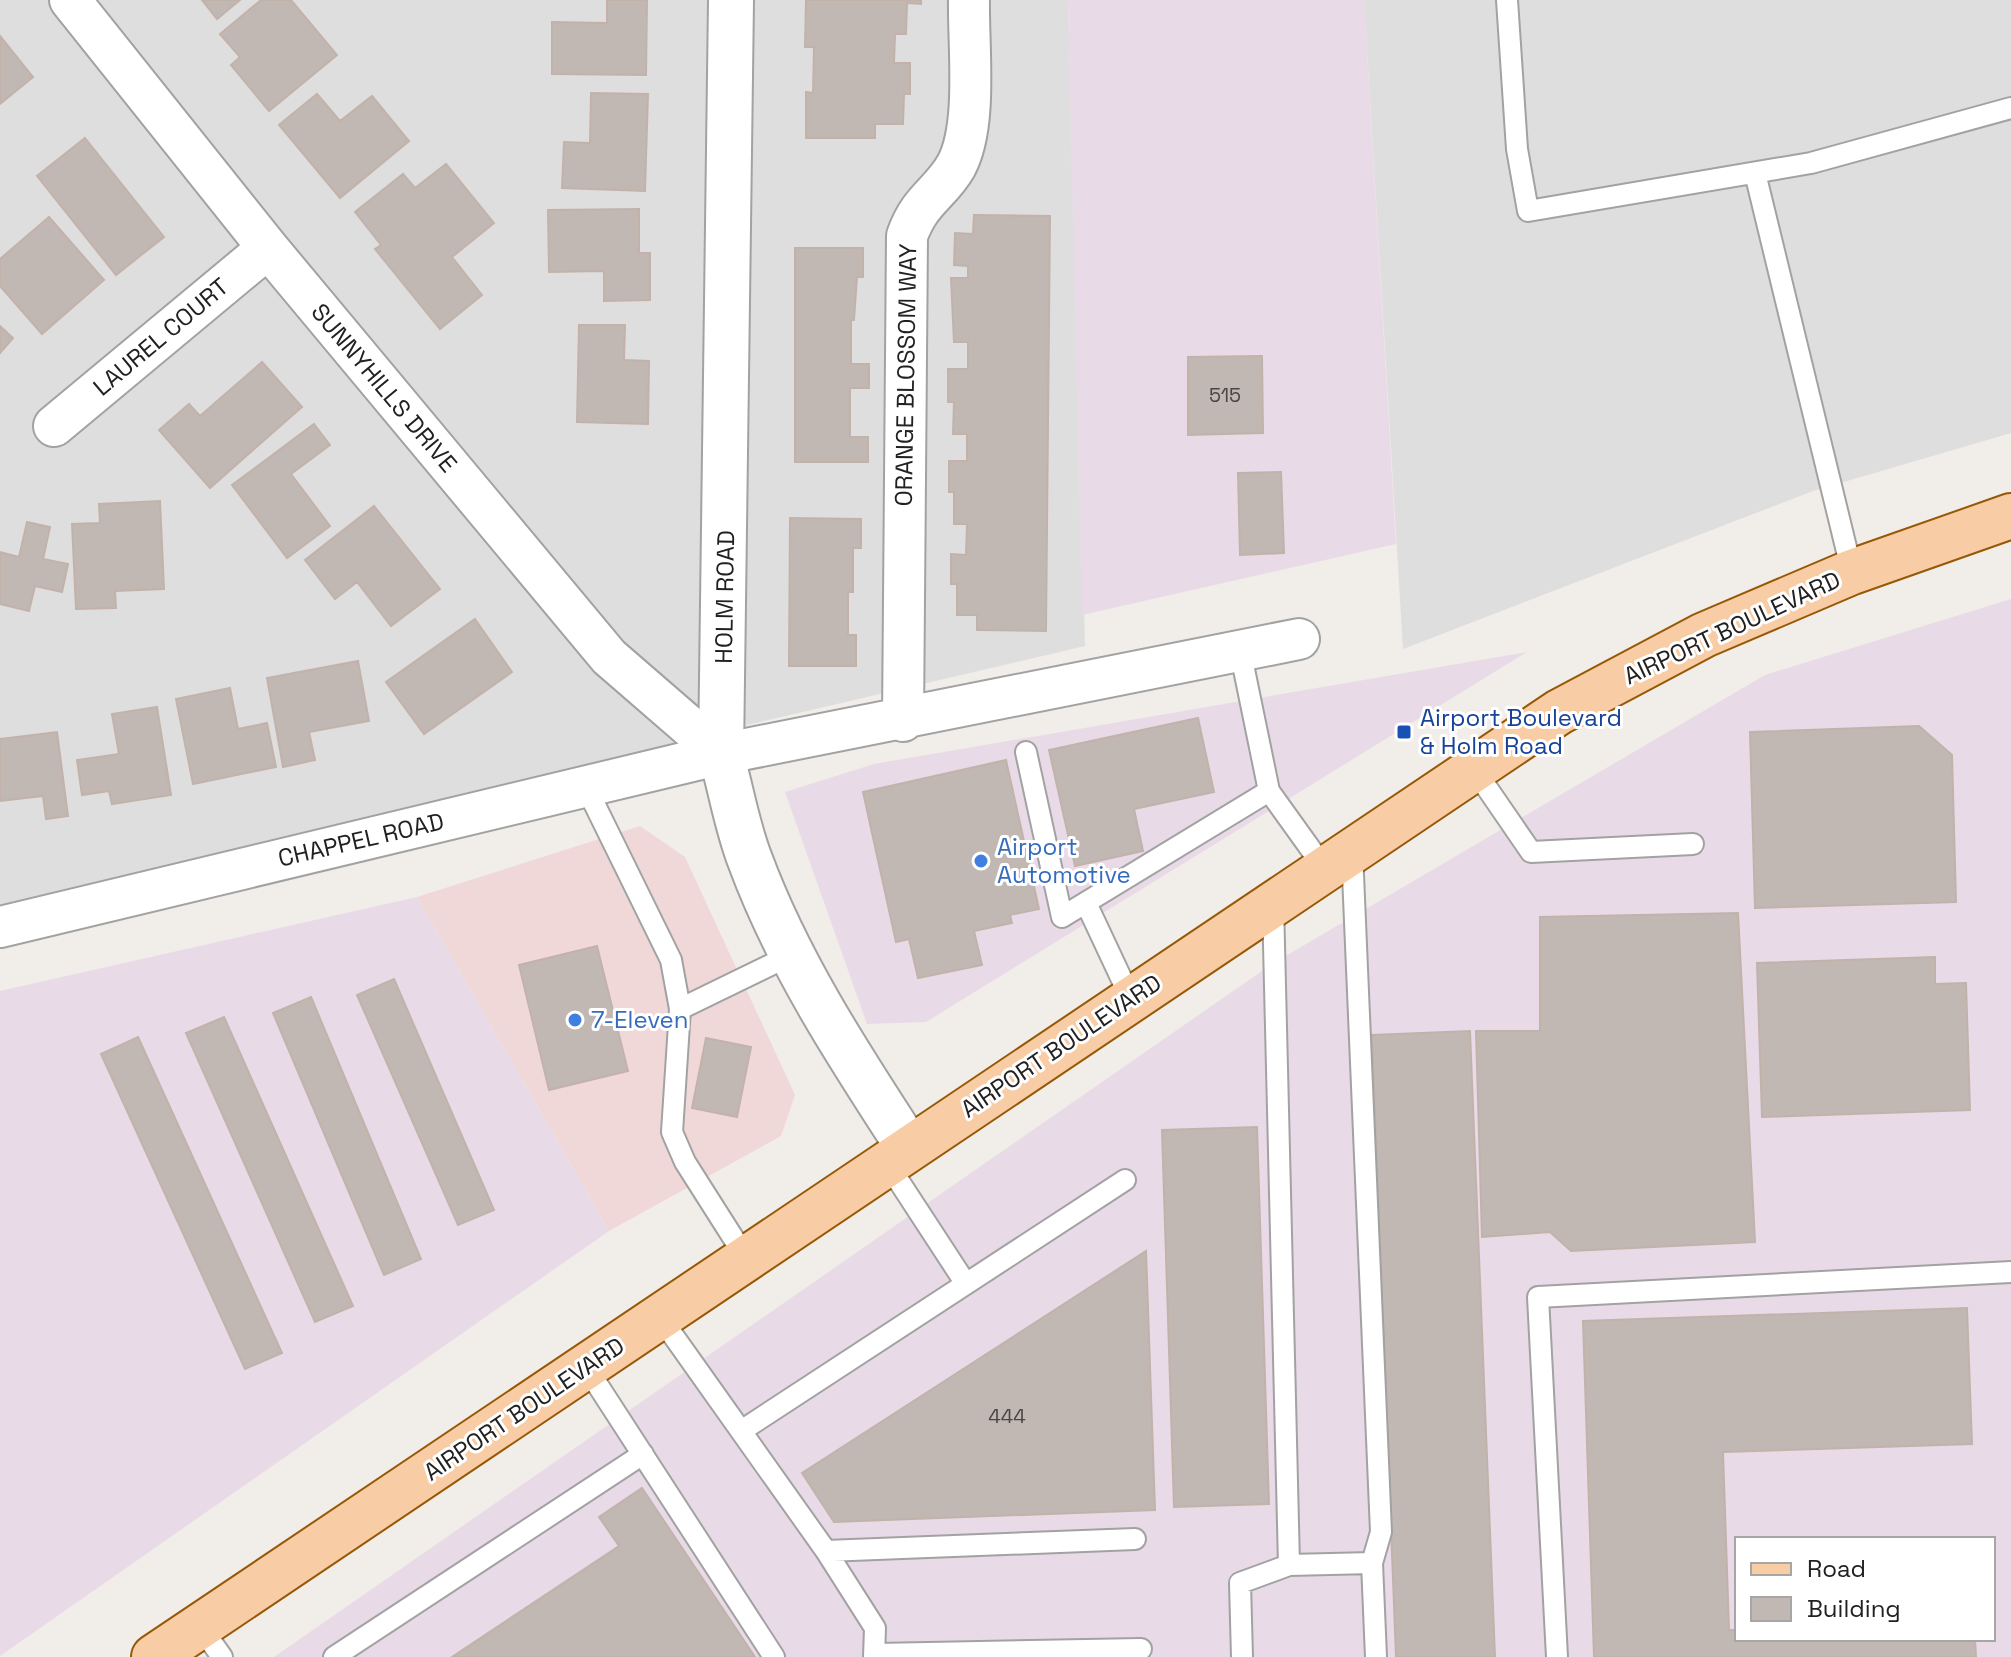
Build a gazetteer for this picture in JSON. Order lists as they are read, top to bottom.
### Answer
{
  "streets": {
    "main road": ["AIRPORT BOULEVARD"],
    "street": [
      "LAUREL COURT",
      "ORANGE BLOSSOM WAY",
      "SUNNYHILLS DRIVE",
      "HOLM ROAD",
      "CHAPPEL ROAD"
    ]
  },
  "crossings": [
    ["LAUREL COURT", "SUNNYHILLS DRIVE"],
    ["ORANGE BLOSSOM WAY", "CHAPPEL ROAD"],
    ["SUNNYHILLS DRIVE", "HOLM ROAD"],
    ["SUNNYHILLS DRIVE", "CHAPPEL ROAD"],
    ["HOLM ROAD", "AIRPORT BOULEVARD"],
    ["HOLM ROAD", "CHAPPEL ROAD"]
  ],
  "places": {
    "transit": ["Airport Boulevard & Holm Road"],
    "other": ["Airport Automotive", "7-Eleven"]
  },
  "house_numbers": ["515", "444"],
  "legend": ["Road", "Building"]
}
